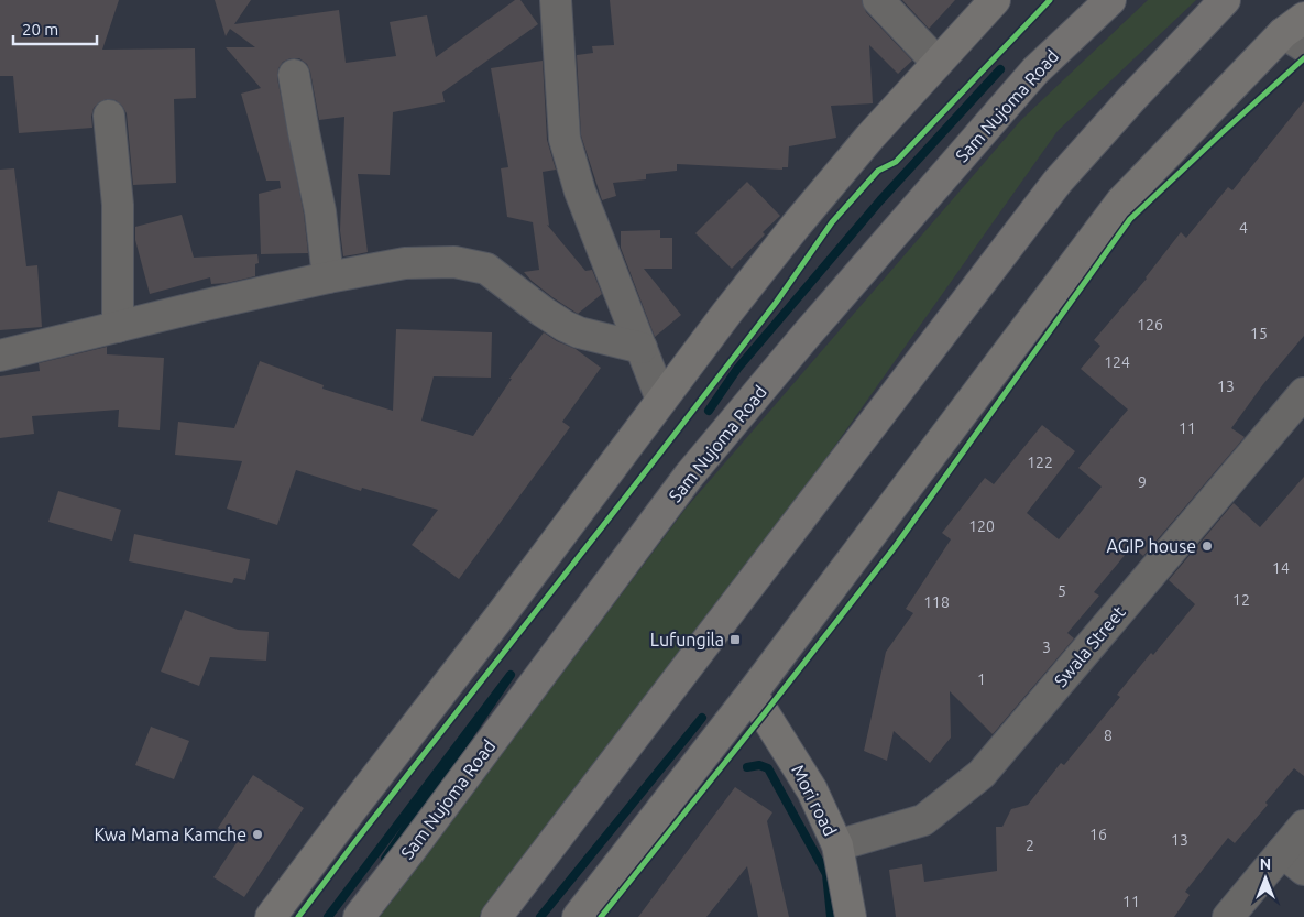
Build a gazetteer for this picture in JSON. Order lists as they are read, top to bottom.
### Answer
{
  "streets": {
    "main road": ["Sam Nujoma Road"],
    "street": ["Swala Street", "Mori road"]
  },
  "crossings": [
    ["Swala Street", "Mori road"]
  ],
  "places": {
    "other": ["AGIP house", "Kwa Mama Kamche"],
    "transit": ["Lufungila"]
  },
  "house_numbers": [
    "4",
    "126",
    "15",
    "124",
    "13",
    "11",
    "122",
    "9",
    "120",
    "14",
    "5",
    "12",
    "118",
    "3",
    "1",
    "8",
    "16",
    "13",
    "2",
    "11"
  ],
  "scale_bar": "20 m",
  "north": "top"
}
